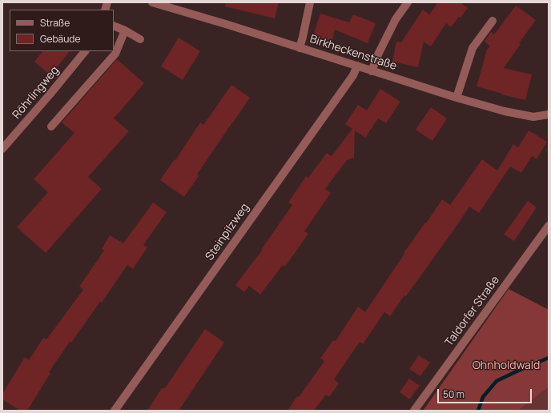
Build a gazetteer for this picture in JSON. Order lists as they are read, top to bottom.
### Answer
{
  "streets": {
    "street": [
      "Birkheckenstraße",
      "Röhrlingweg",
      "Steinpilzweg",
      "Taldorfer Straße"
    ]
  },
  "crossings": [
    ["Birkheckenstraße", "Steinpilzweg"]
  ],
  "parks": ["Ohnholdwald"],
  "legend": ["Straße", "Gebäude"],
  "scale_bar": "50 m"
}
